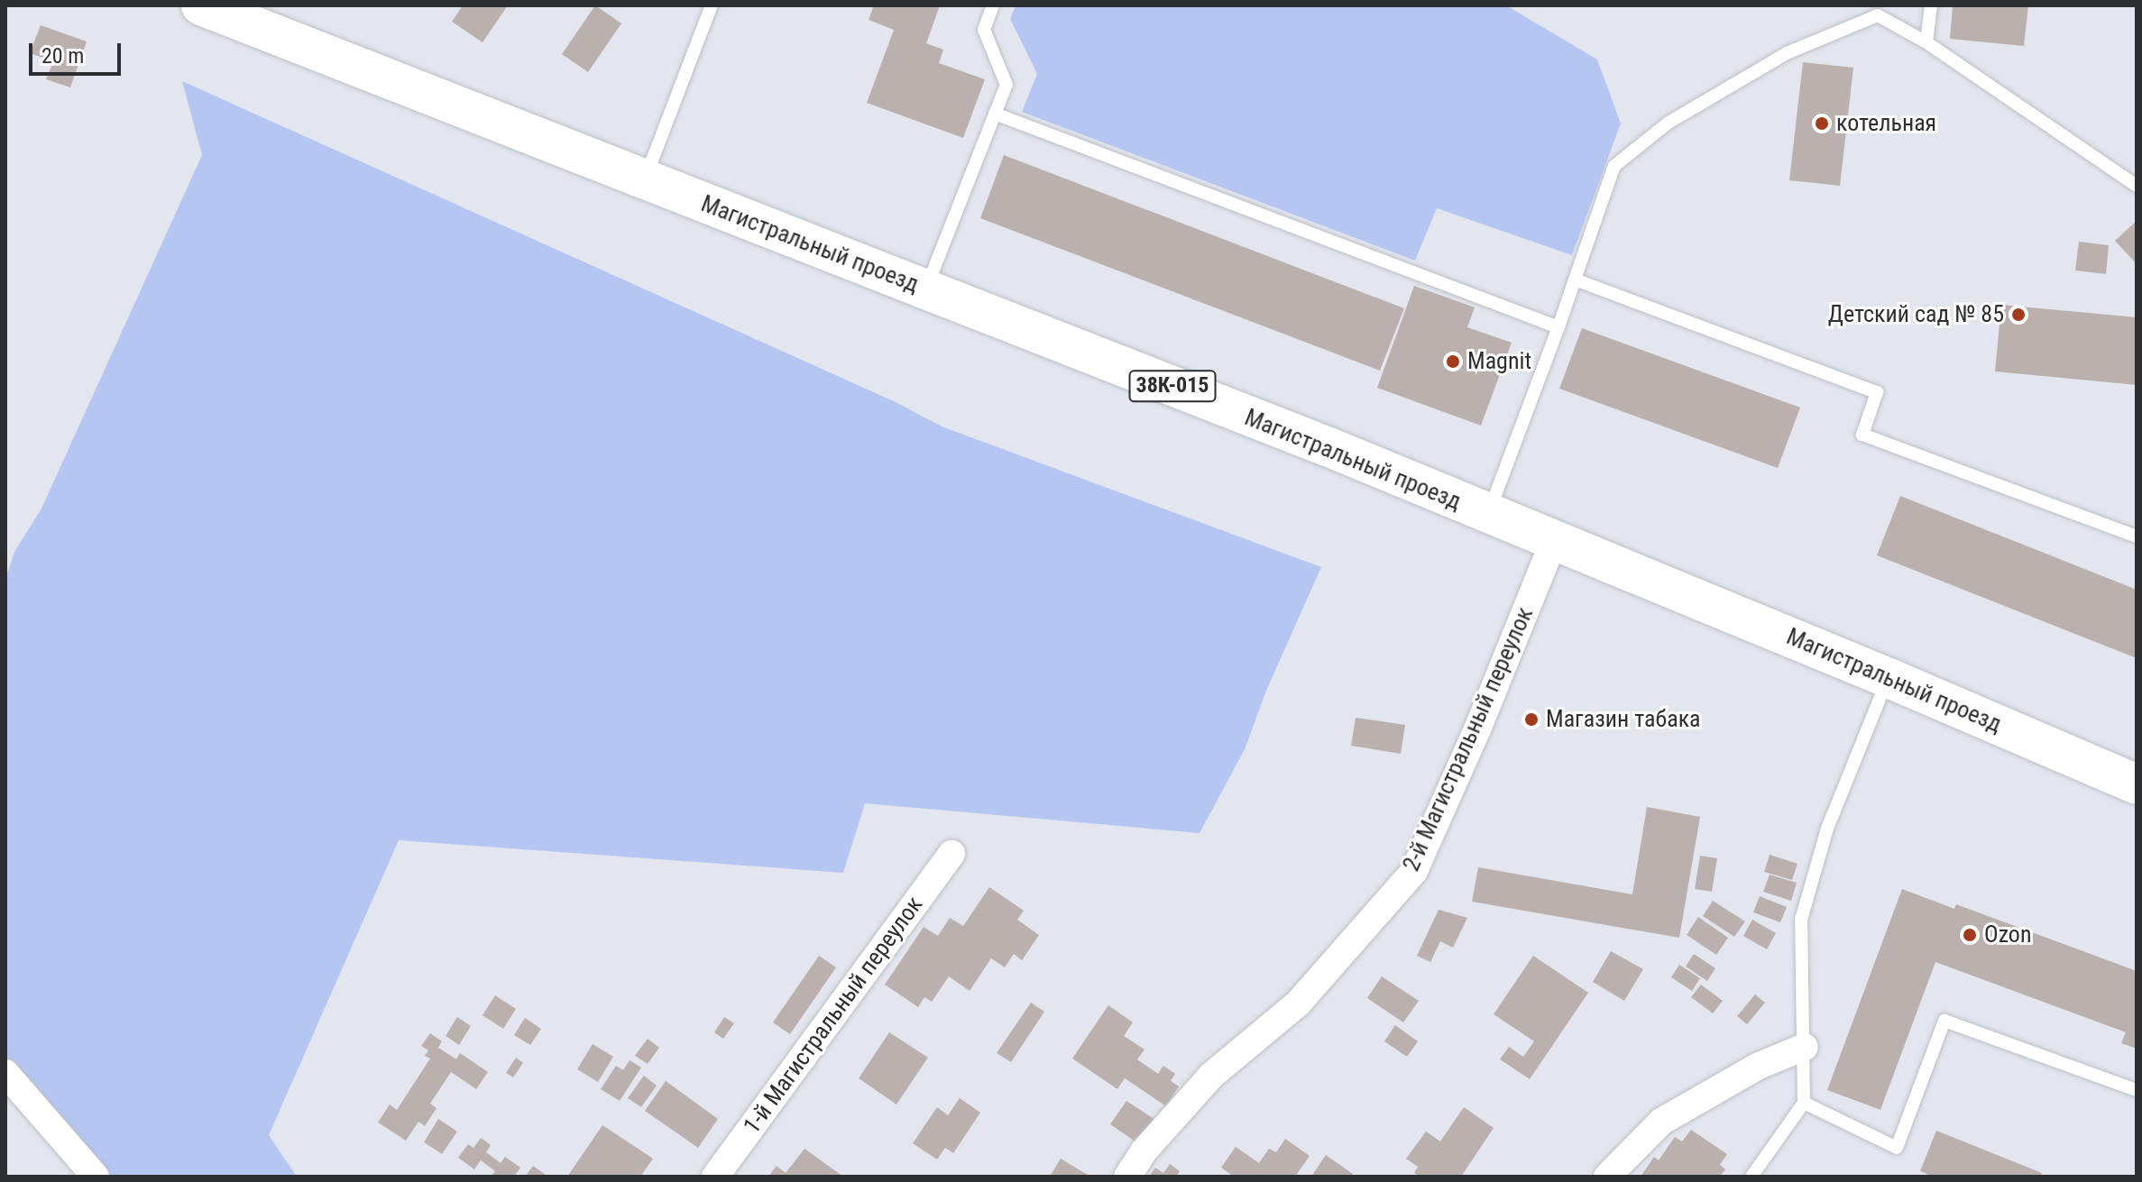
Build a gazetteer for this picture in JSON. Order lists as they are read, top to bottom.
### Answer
{
  "streets": {
    "main road": ["Магистральный проезд", "38К-015"],
    "street": ["2-й Магистральный переулок", "1-й Магистральный переулок"]
  },
  "crossings": [
    ["Магистральный проезд", "2-й Магистральный переулок"]
  ],
  "places": [
    "котельная",
    "Детский сад № 85",
    "Magnit",
    "Магазин табака",
    "Ozon"
  ],
  "scale_bar": "20 m"
}
